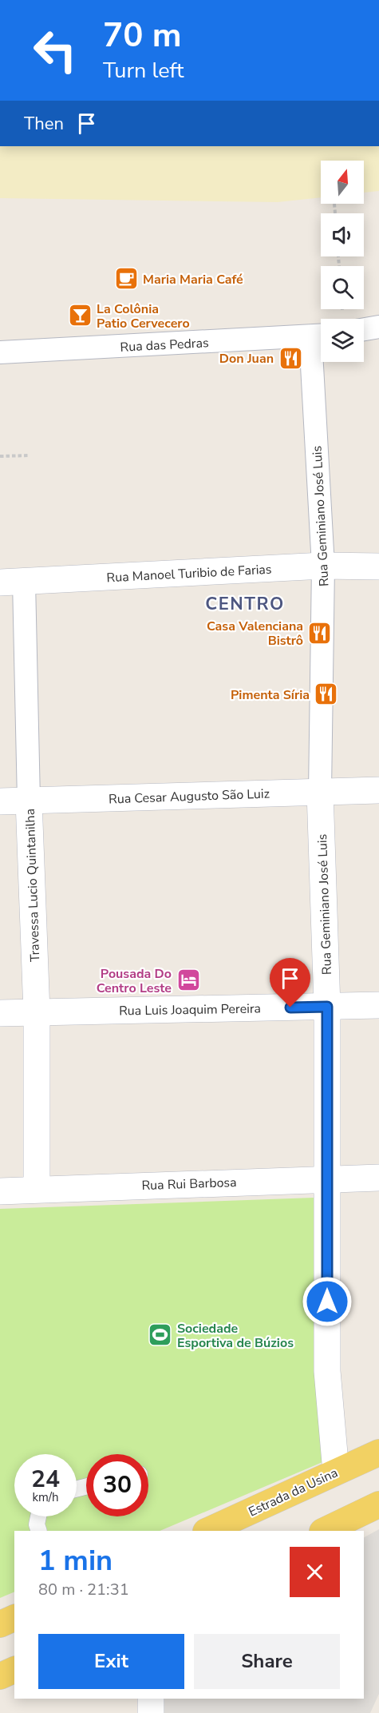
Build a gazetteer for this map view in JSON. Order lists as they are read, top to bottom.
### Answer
{
  "streets": {
    "main road": ["Estrada da Usina"],
    "street": [
      "Rua das Pedras",
      "Rua Geminiano José Luis",
      "Rua Manoel Turibio de Farias",
      "Rua Cesar Augusto São Luiz",
      "Travessa Lucio Quintanilha",
      "Rua Luis Joaquim Pereira",
      "Rua Rui Barbosa"
    ]
  },
  "crossings": [
    ["Rua das Pedras", "Rua Geminiano José Luis"],
    ["Rua Geminiano José Luis", "Rua Manoel Turibio de Farias"],
    ["Rua Geminiano José Luis", "Rua Cesar Augusto São Luiz"],
    ["Rua Geminiano José Luis", "Rua Luis Joaquim Pereira"],
    ["Rua Geminiano José Luis", "Rua Rui Barbosa"],
    ["Rua Geminiano José Luis", "Estrada da Usina"],
    ["Rua Manoel Turibio de Farias", "Travessa Lucio Quintanilha"],
    ["Rua Cesar Augusto São Luiz", "Travessa Lucio Quintanilha"],
    ["Travessa Lucio Quintanilha", "Rua Luis Joaquim Pereira"],
    ["Travessa Lucio Quintanilha", "Rua Rui Barbosa"]
  ],
  "districts": ["CENTRO"],
  "places": {
    "cafe": ["Maria Maria Café"],
    "bar": ["La Colônia Patio Cervecero"],
    "restaurant": ["Don Juan", "Casa Valenciana Bistrô", "Pimenta Síria"],
    "hotel": ["Pousada Do Centro Leste"],
    "sports": ["Sociedade Esportiva de Búzios"]
  },
  "north": "top",
  "page": {
    "turn": ["70 m", "Turn left"],
    "then": "Then",
    "speed": "24 km/h",
    "limit": "30",
    "heading": ["1 min", "80 m · 21:31"],
    "buttons": ["Exit", "Share"]
  }
}
